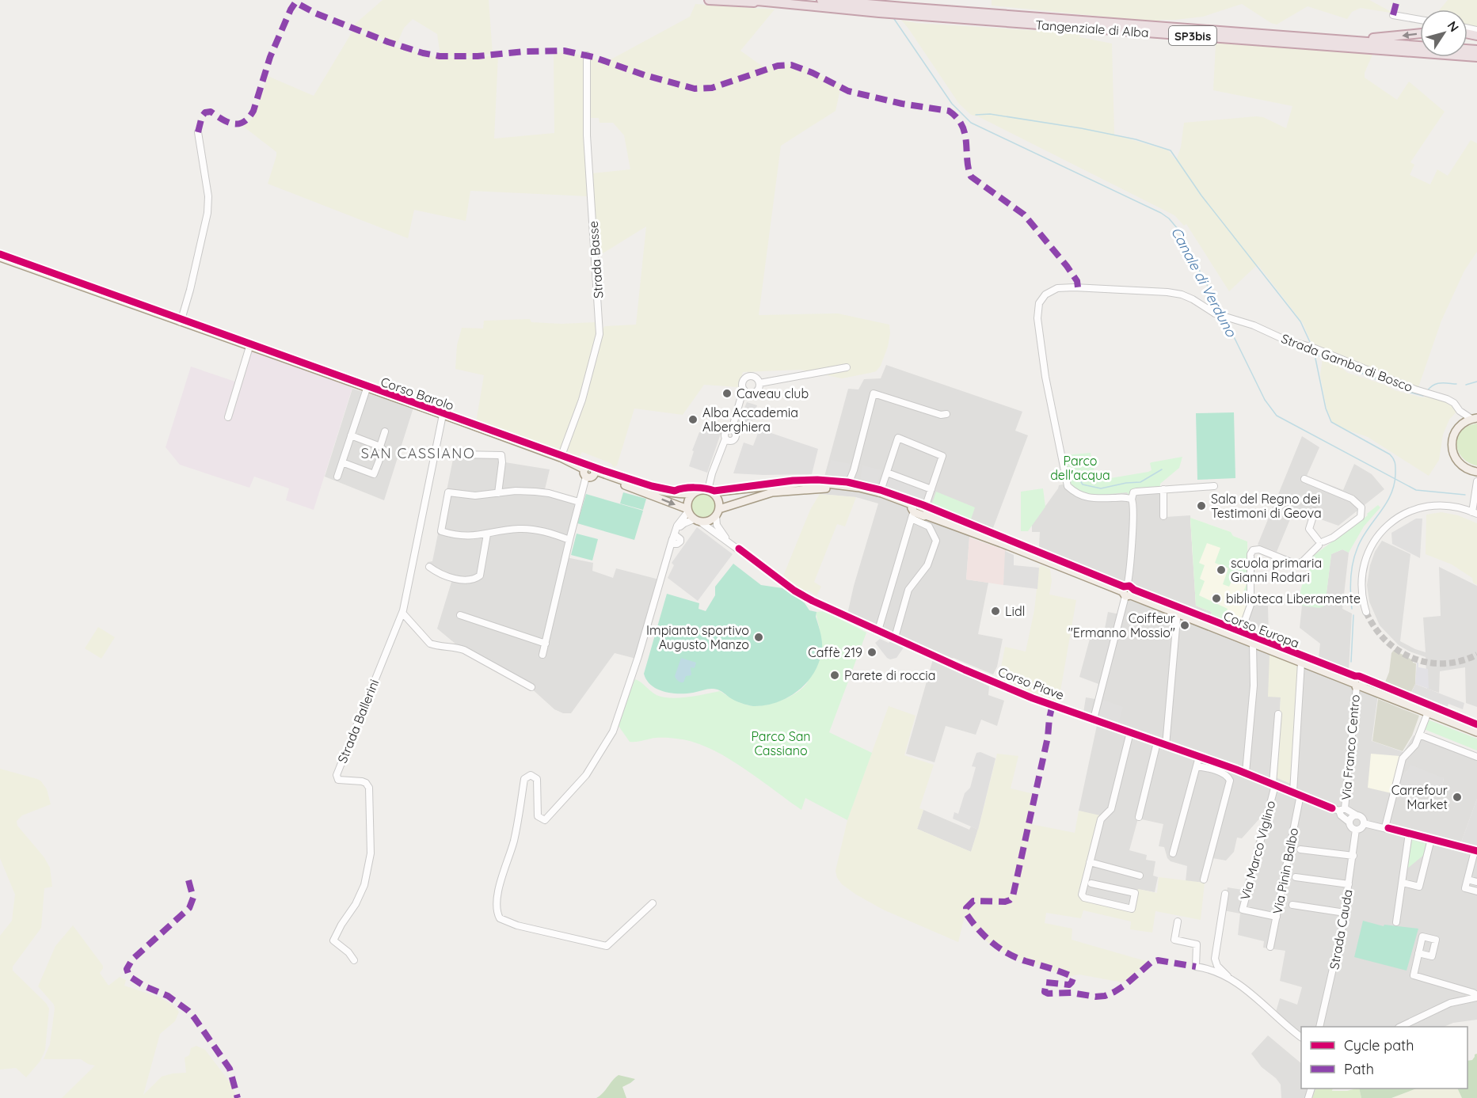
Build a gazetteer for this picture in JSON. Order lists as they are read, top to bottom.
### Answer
{
  "streets": {
    "highway": ["Tangenziale di Alba", "SP3bis"],
    "main road": ["Corso Barolo", "Corso Europa"],
    "street": [
      "Strada Basse",
      "Strada Gamba di Bosco",
      "Corso Piave",
      "Strada Ballerini",
      "Via Franco Centro",
      "Via Marco Viglino",
      "Via Pinin Balbo",
      "Strada Cauda"
    ]
  },
  "crossings": [
    ["Tangenziale di Alba", "SP3bis"],
    ["Strada Basse", "Corso Barolo"],
    ["Corso Barolo", "Strada Ballerini"],
    ["Corso Europa", "Via Franco Centro"],
    ["Corso Piave", "Via Franco Centro"],
    ["Corso Piave", "Via Marco Viglino"],
    ["Corso Piave", "Via Pinin Balbo"],
    ["Corso Piave", "Strada Cauda"],
    ["Via Marco Viglino", "Via Pinin Balbo"]
  ],
  "districts": ["SAN CASSIANO"],
  "water": ["Canale di Verduno"],
  "parks": ["Parco dell'acqua", "Parco San Cassiano"],
  "places": [
    "Caveau club",
    "Alba Accademia Alberghiera",
    "Sala del Regno dei Testimoni di Geova",
    "scuola primaria Gianni Rodari",
    "biblioteca Liberamente",
    "Lidl",
    "Coiffeur \"Ermanno Mossio\"",
    "Impianto sportivo Augusto Manzo",
    "Caffè 219",
    "Parete di roccia",
    "Carrefour Market"
  ],
  "legend": ["Cycle path", "Path"],
  "north": "top right"
}
